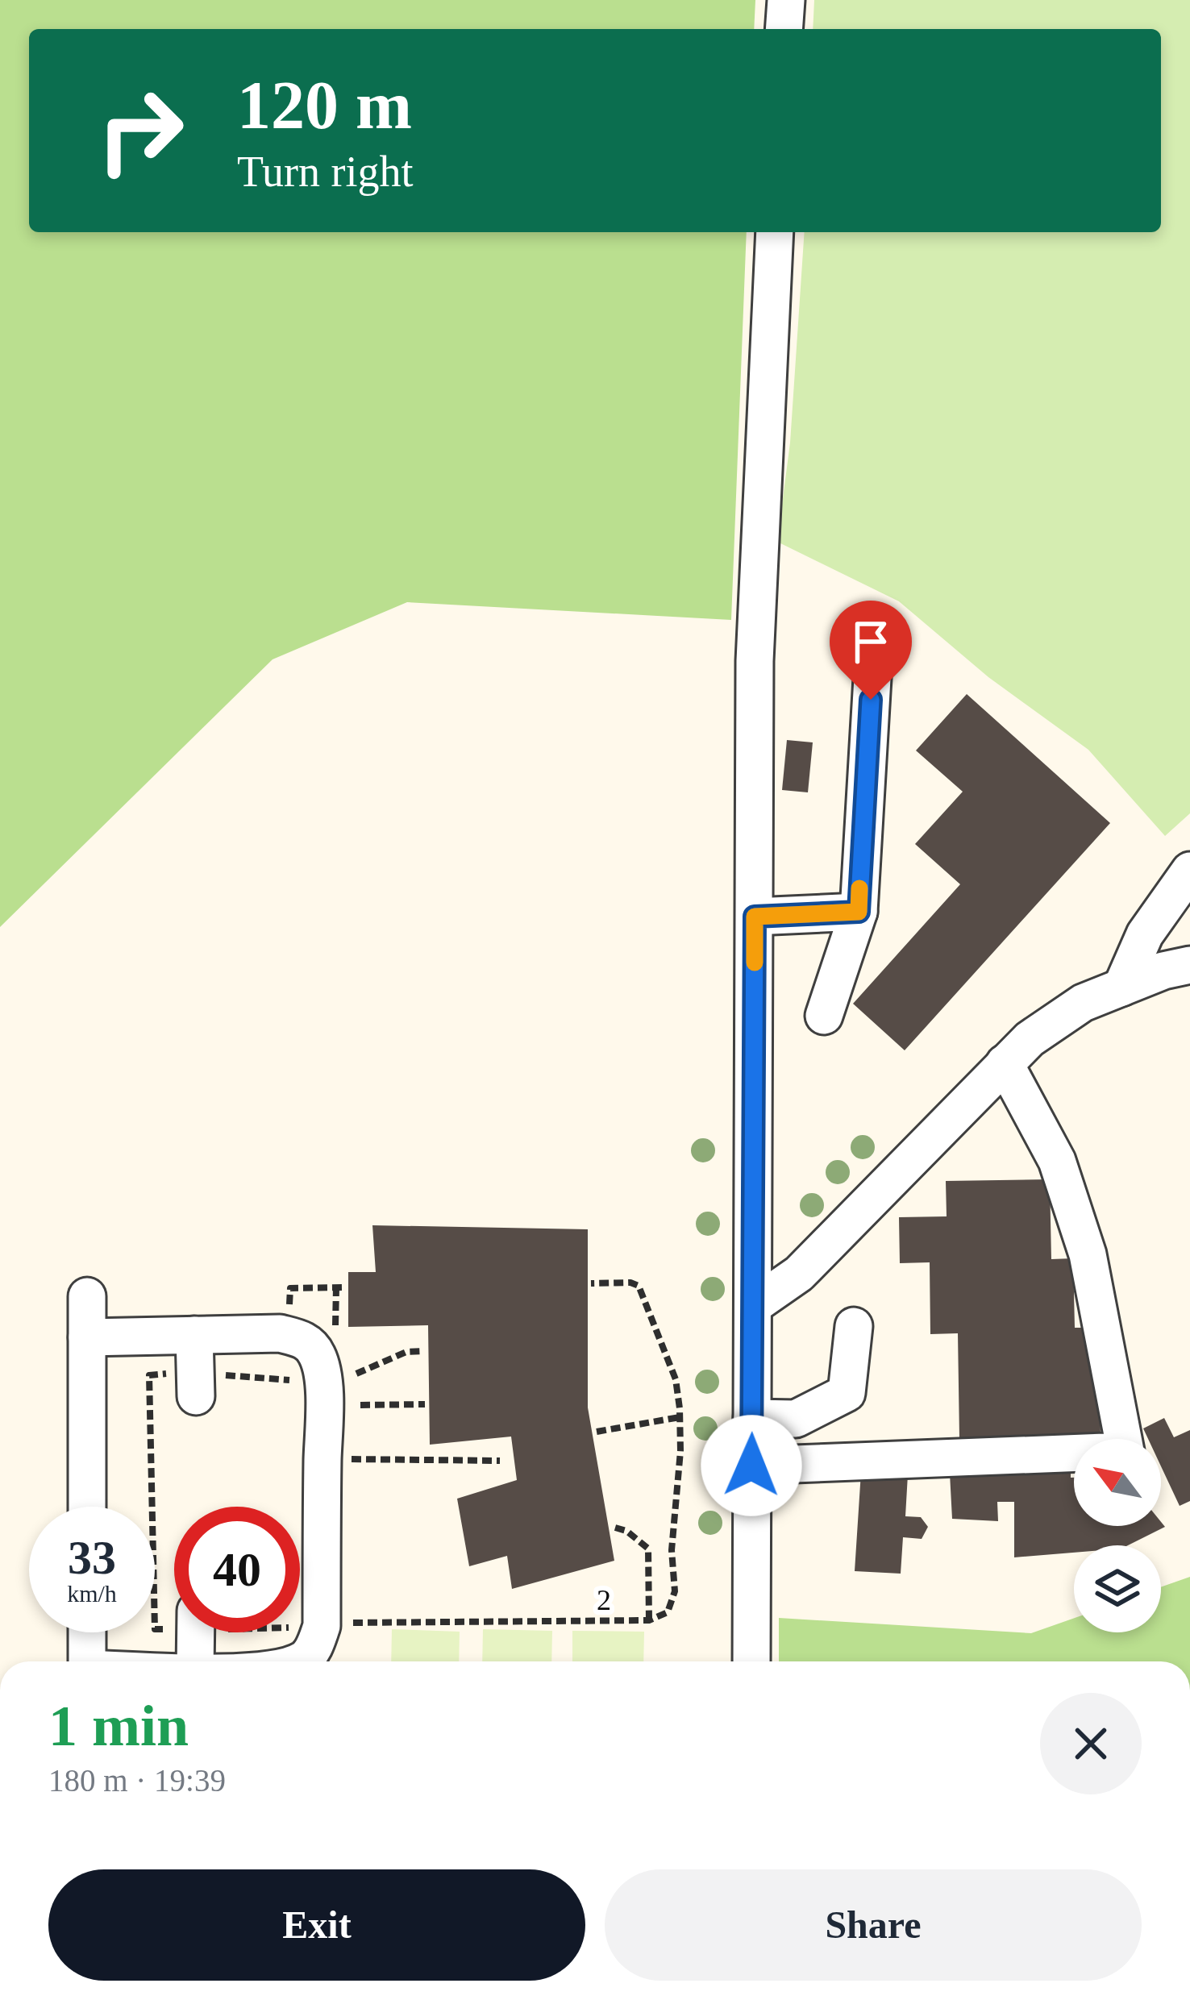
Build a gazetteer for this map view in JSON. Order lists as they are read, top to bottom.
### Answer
{
  "streets": {
    "path": ["2"]
  },
  "north": "top left",
  "page": {
    "turn": ["120 m", "Turn right"],
    "speed": "33 km/h",
    "limit": "40",
    "heading": ["1 min", "180 m · 19:39"],
    "buttons": ["Exit", "Share"]
  }
}
